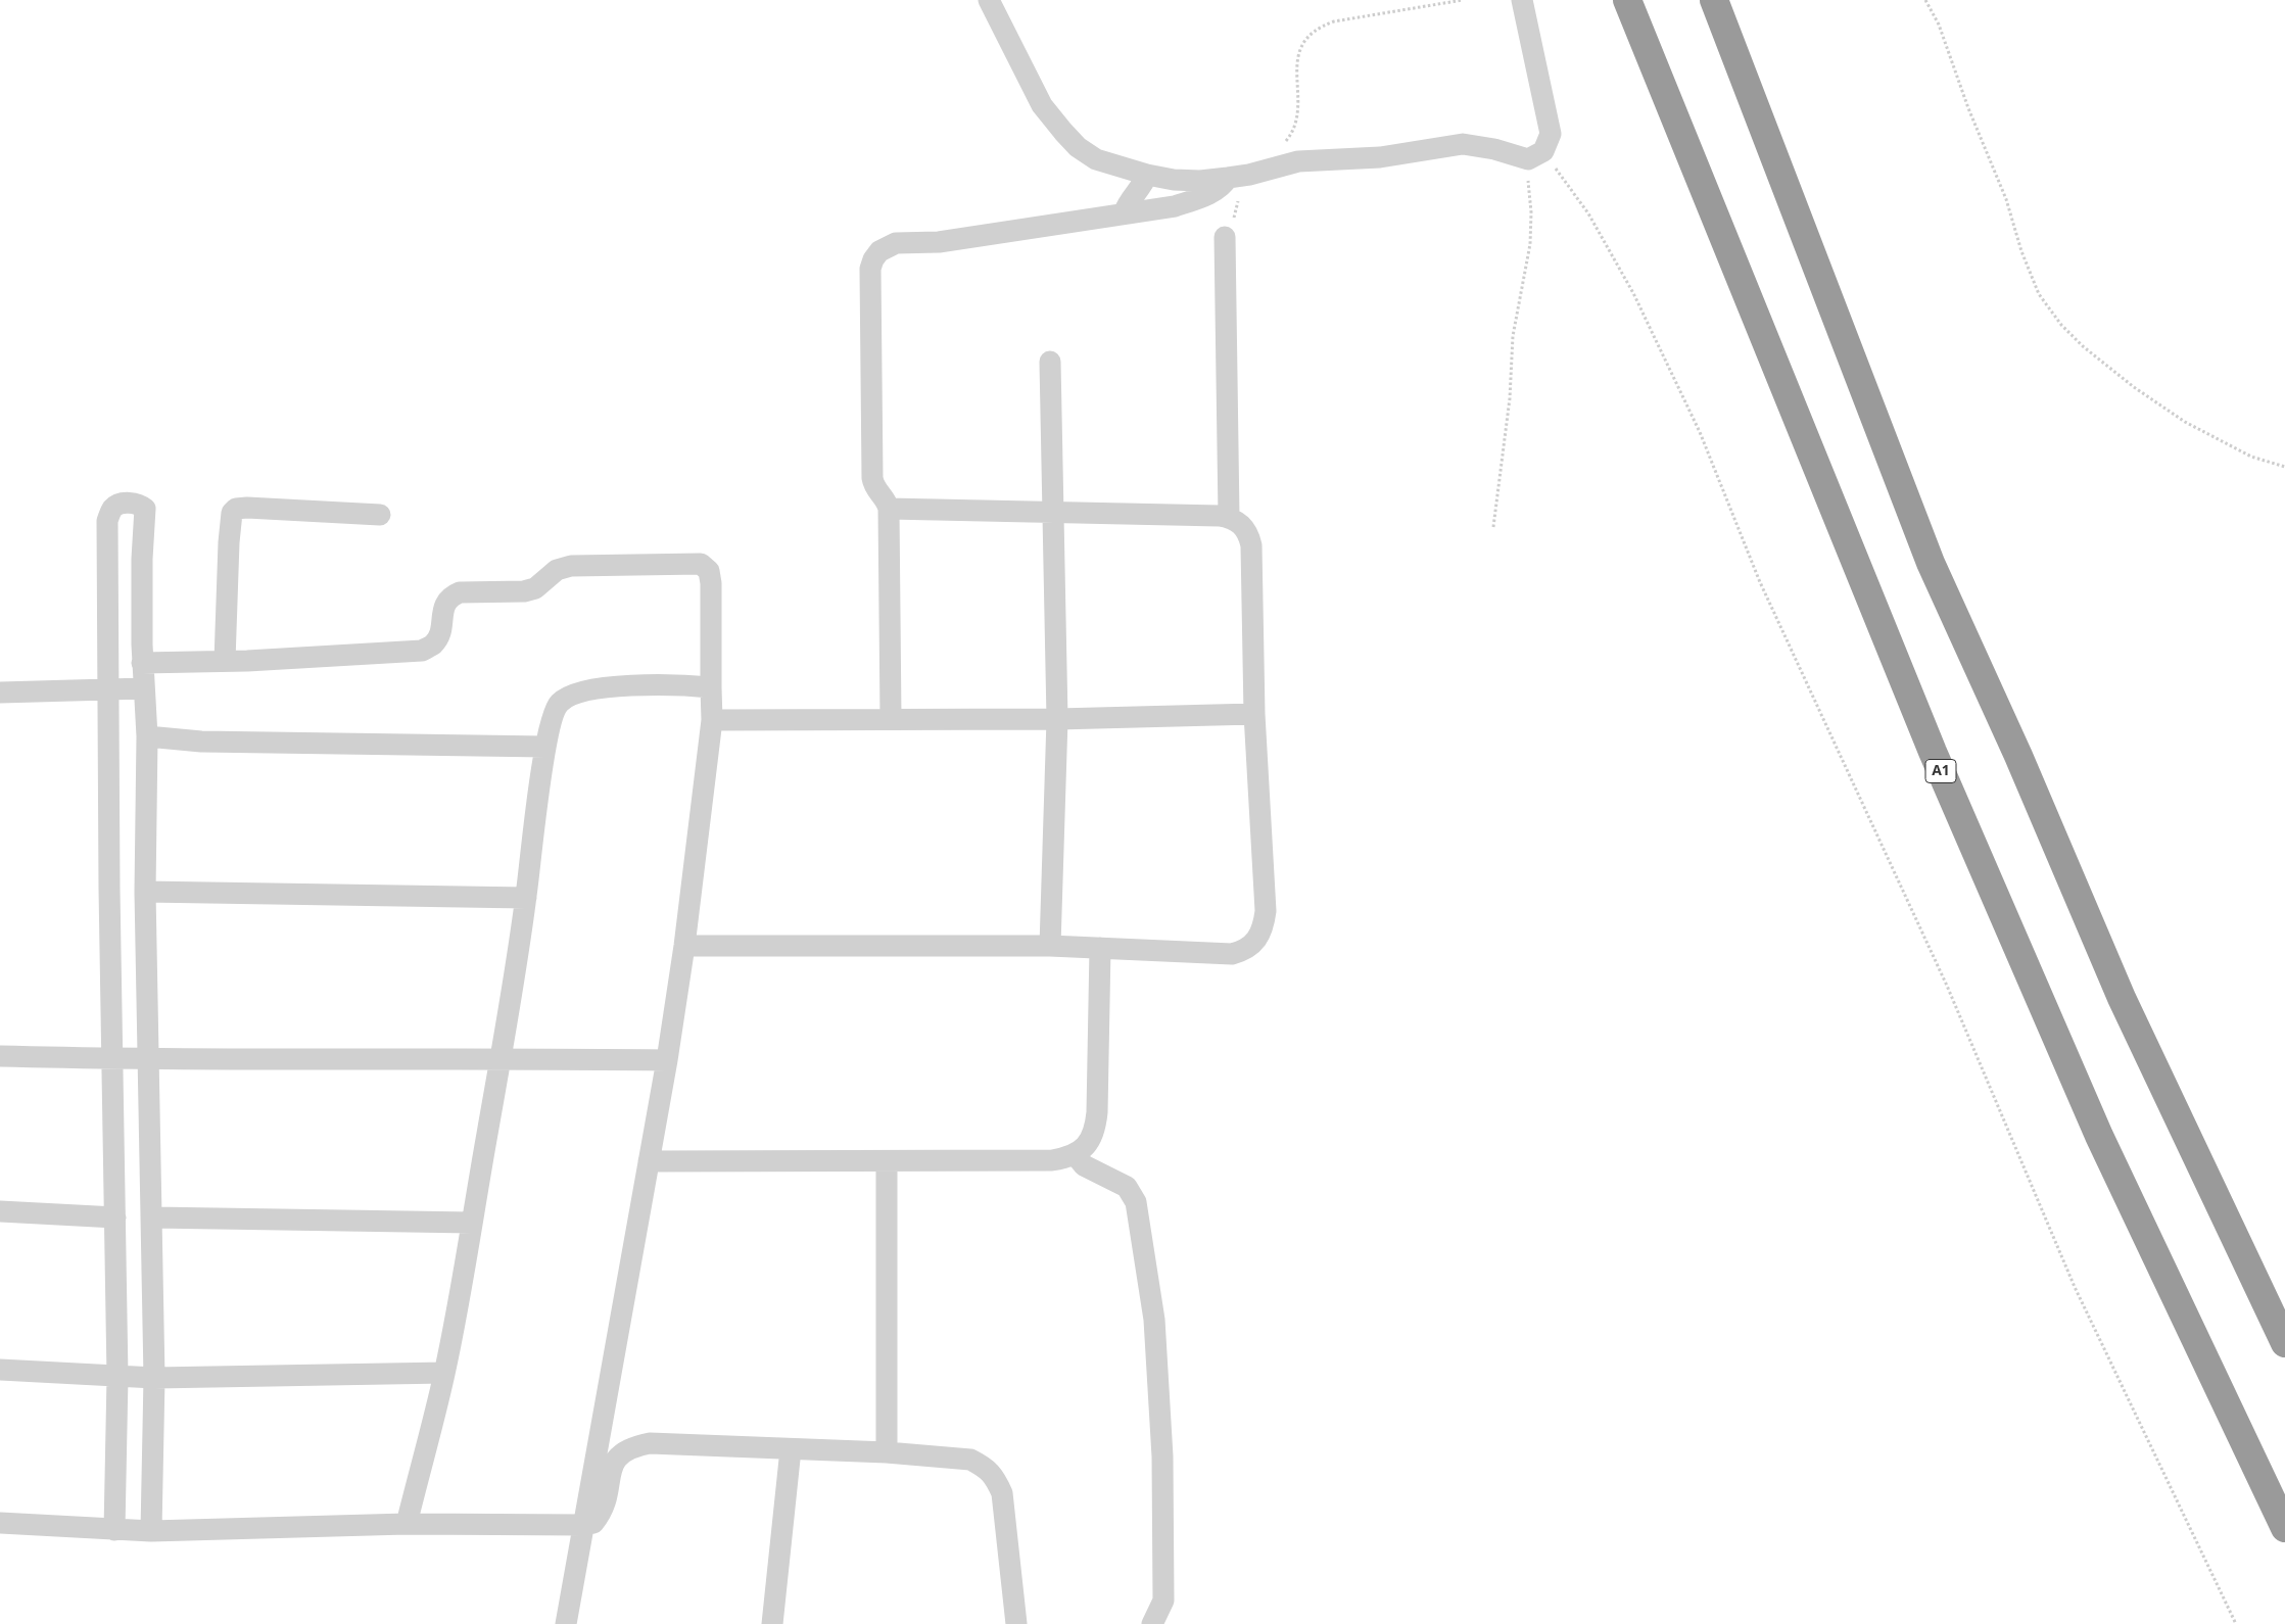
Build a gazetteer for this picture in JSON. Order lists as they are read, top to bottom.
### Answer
{
  "streets": {
    "highway": ["A1"]
  }
}
